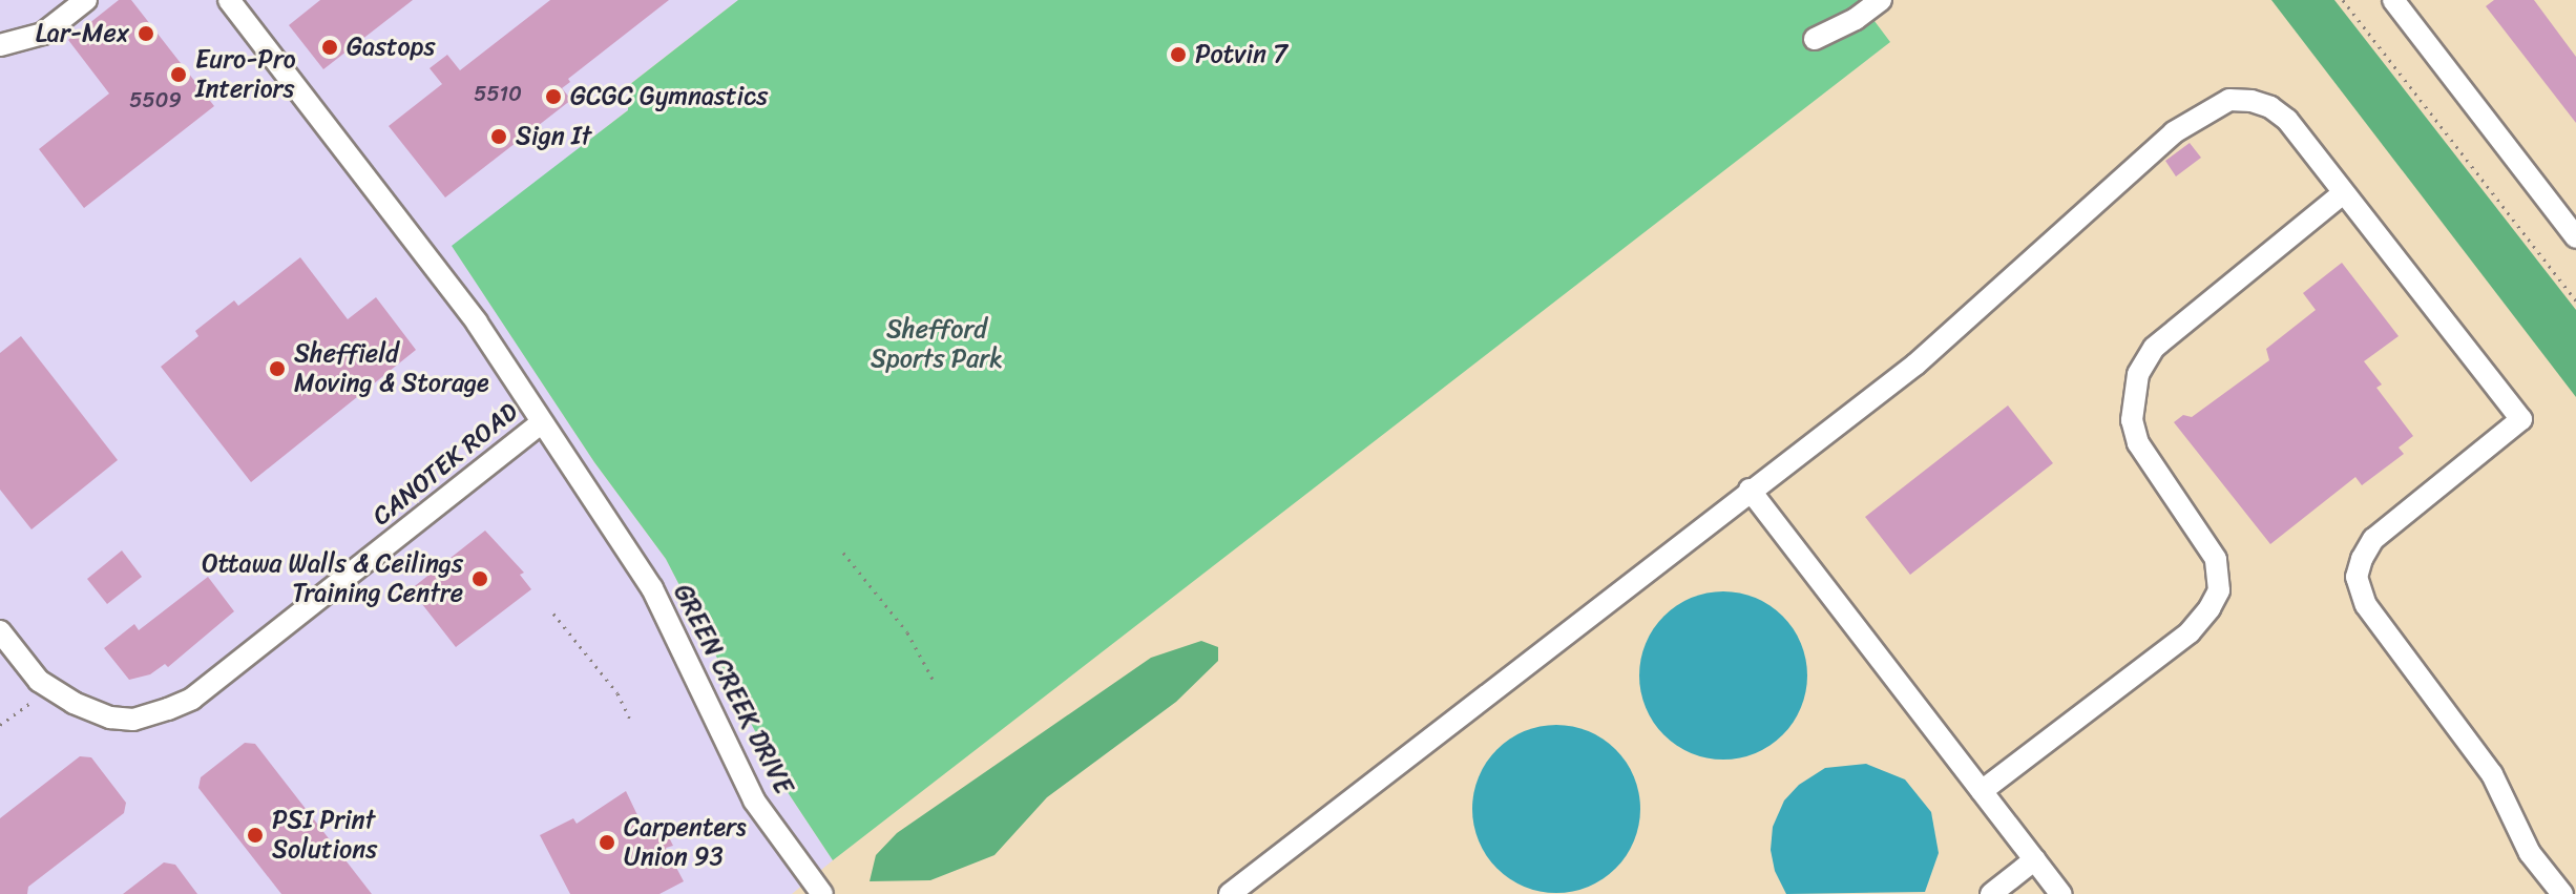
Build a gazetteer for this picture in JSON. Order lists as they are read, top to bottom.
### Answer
{
  "streets": {
    "street": ["CANOTEK ROAD", "GREEN CREEK DRIVE"]
  },
  "crossings": [
    ["CANOTEK ROAD", "GREEN CREEK DRIVE"]
  ],
  "parks": ["Shefford Sports Park"],
  "places": [
    "Lar-Mex",
    "Gastops",
    "Potvin 7",
    "Euro-Pro Interiors",
    "GCGC Gymnastics",
    "Sign It",
    "Sheffield Moving & Storage",
    "Ottawa Walls & Ceilings Training Centre",
    "PSI Print Solutions",
    "Carpenters Union 93"
  ],
  "house_numbers": ["5510", "5509"]
}
